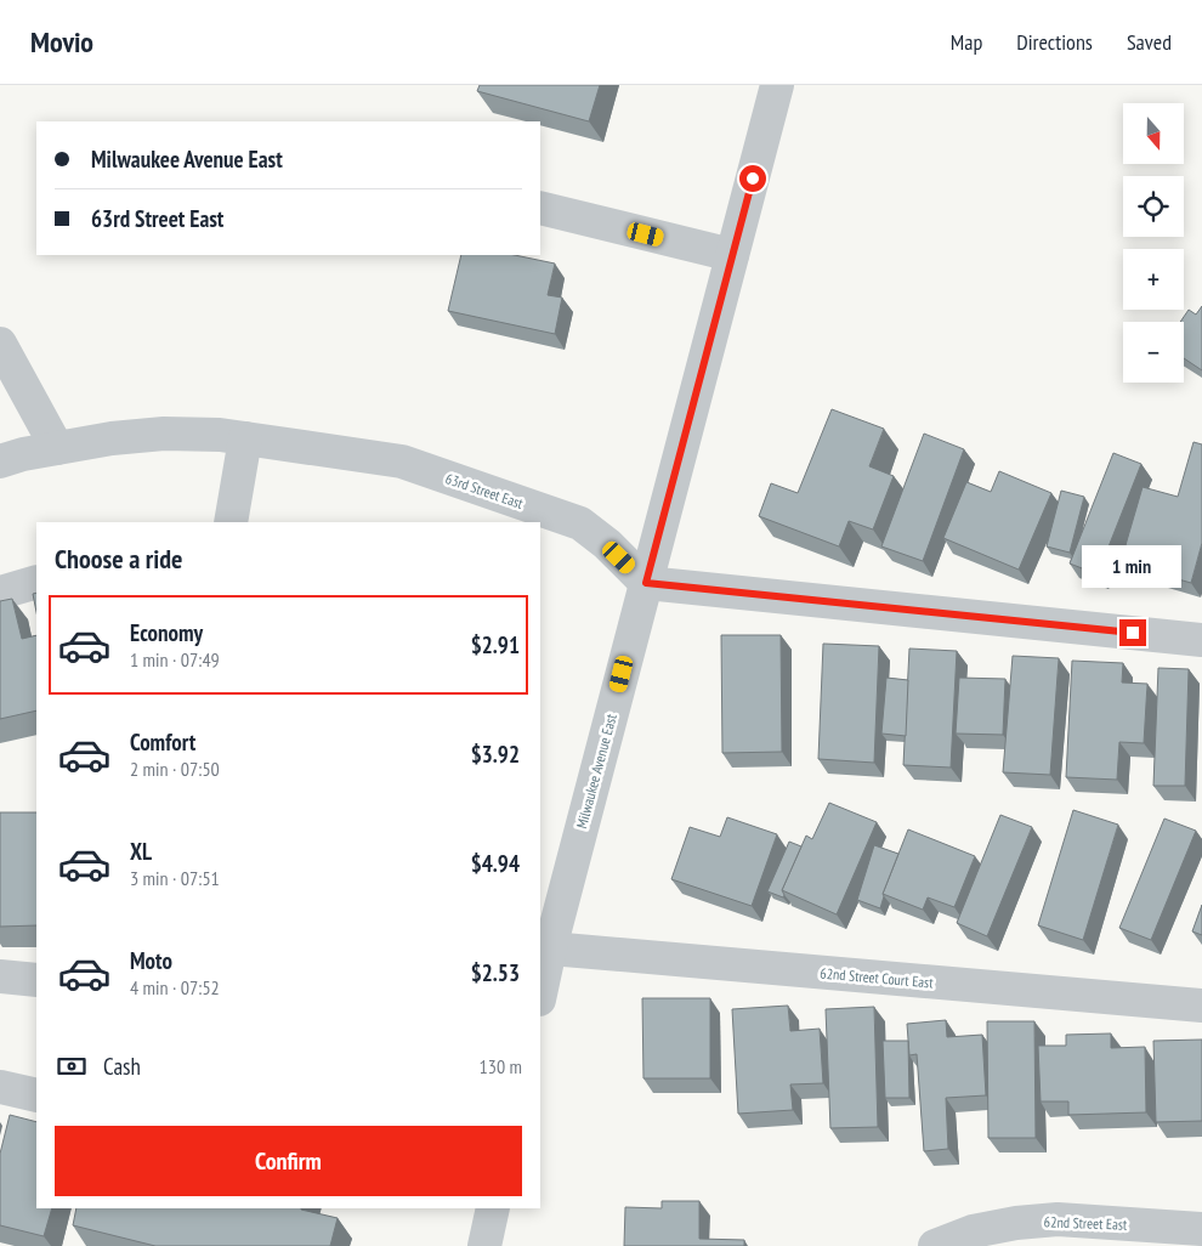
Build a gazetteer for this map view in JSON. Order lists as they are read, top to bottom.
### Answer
{
  "streets": {
    "street": [
      "63rd Street East",
      "Milwaukee Avenue East",
      "62nd Street Court East",
      "62nd Street East"
    ]
  },
  "crossings": [
    ["63rd Street East", "Milwaukee Avenue East"],
    ["Milwaukee Avenue East", "62nd Street Court East"]
  ],
  "north": "bottom",
  "page": {
    "header": "Movio",
    "nav": ["Map", "Directions", "Saved"],
    "map_buttons": ["+", "−"],
    "banner": ["Milwaukee Avenue East", "63rd Street East"],
    "heading": "Choose a ride",
    "bubble": "1 min",
    "list": [
      {
        "name": "Economy",
        "note": "1 min · 07:49",
        "value": "$2.91"
      },
      {
        "name": "Comfort",
        "note": "2 min · 07:50",
        "value": "$3.92"
      },
      {
        "name": "XL",
        "note": "3 min · 07:51",
        "value": "$4.94"
      },
      {
        "name": "Moto",
        "note": "4 min · 07:52",
        "value": "$2.53"
      }
    ],
    "pay": ["Cash", "130 m"],
    "buttons": "Confirm"
  }
}
